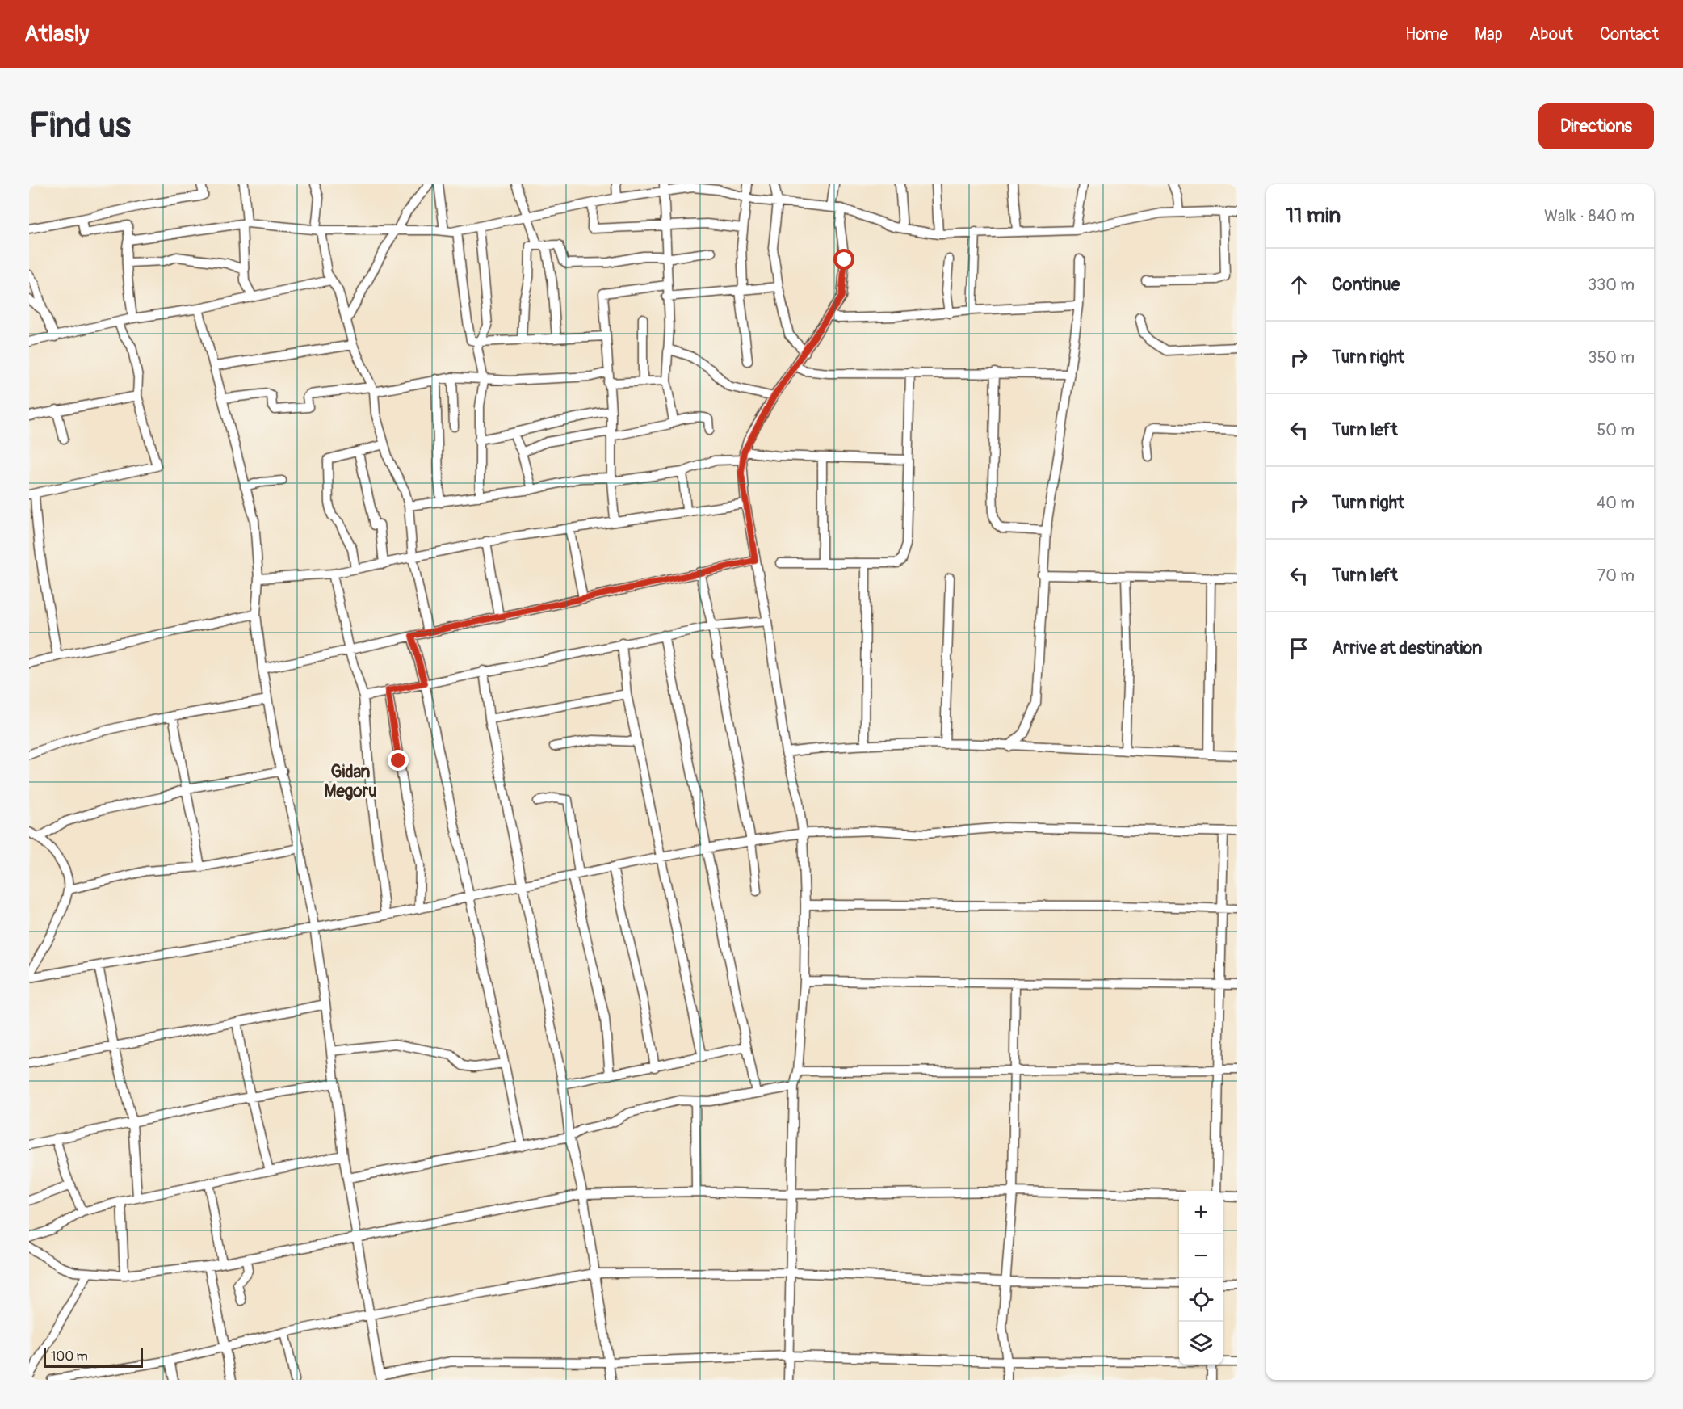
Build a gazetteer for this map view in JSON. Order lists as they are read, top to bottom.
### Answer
{
  "districts": ["Gidan Megoru"],
  "scale_bar": "100 m",
  "page": {
    "header": "Atlasly",
    "nav": [
      "Home",
      "Map",
      "About",
      "Contact"
    ],
    "buttons": "Directions",
    "title": "Find us",
    "heading": ["11 min", "Walk · 840 m"],
    "list": [
      ["Continue", "330 m"],
      ["Turn right", "350 m"],
      ["Turn left", "50 m"],
      ["Turn right", "40 m"],
      ["Turn left", "70 m"],
      "Arrive at destination"
    ],
    "map_buttons": ["+", "−"],
    "scale": "100 m"
  }
}
